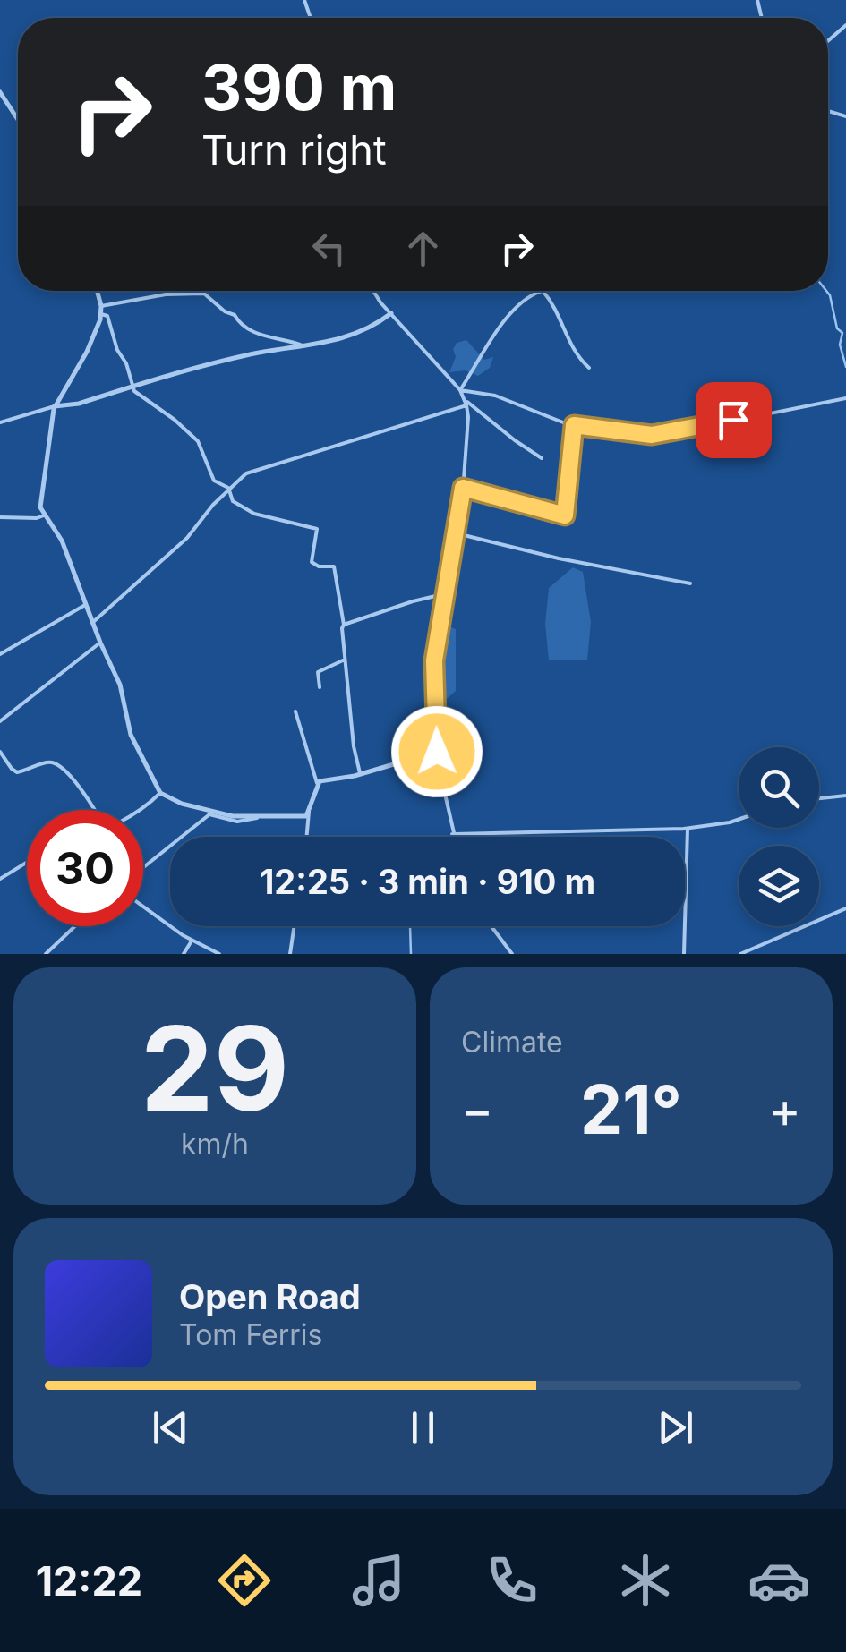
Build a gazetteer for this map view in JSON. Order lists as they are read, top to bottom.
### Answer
{
  "page": {
    "turn": ["390 m", "Turn right"],
    "limit": "30",
    "trip": "12:25 · 3 min · 910 m",
    "tile": [
      ["29", "km/h"],
      "Climate"
    ],
    "heat": ["−", "21°", "+"],
    "song": ["Open Road", "Tom Ferris"],
    "tabs": "12:22"
  }
}
